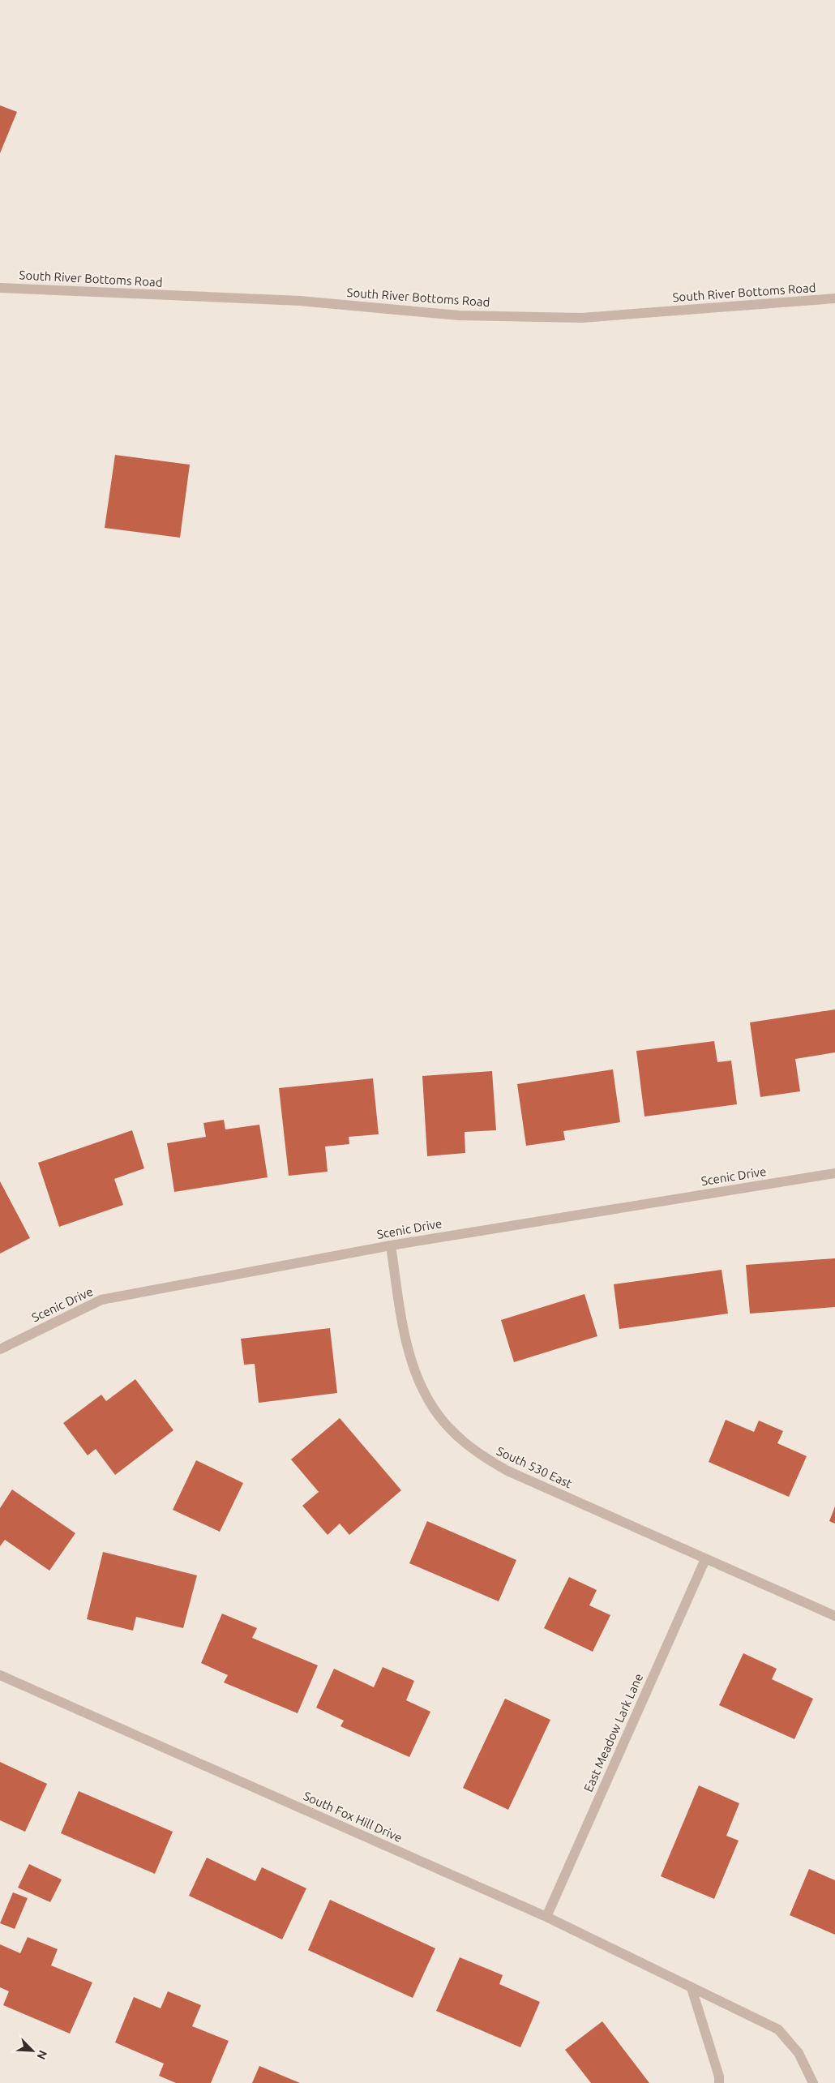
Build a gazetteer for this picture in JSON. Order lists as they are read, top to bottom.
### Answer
{
  "streets": {
    "street": [
      "South River Bottoms Road",
      "Scenic Drive",
      "South 530 East",
      "East Meadow Lark Lane",
      "South Fox Hill Drive"
    ]
  },
  "crossings": [
    ["Scenic Drive", "South 530 East"],
    ["South 530 East", "East Meadow Lark Lane"],
    ["East Meadow Lark Lane", "South Fox Hill Drive"]
  ],
  "north": "bottom right"
}
